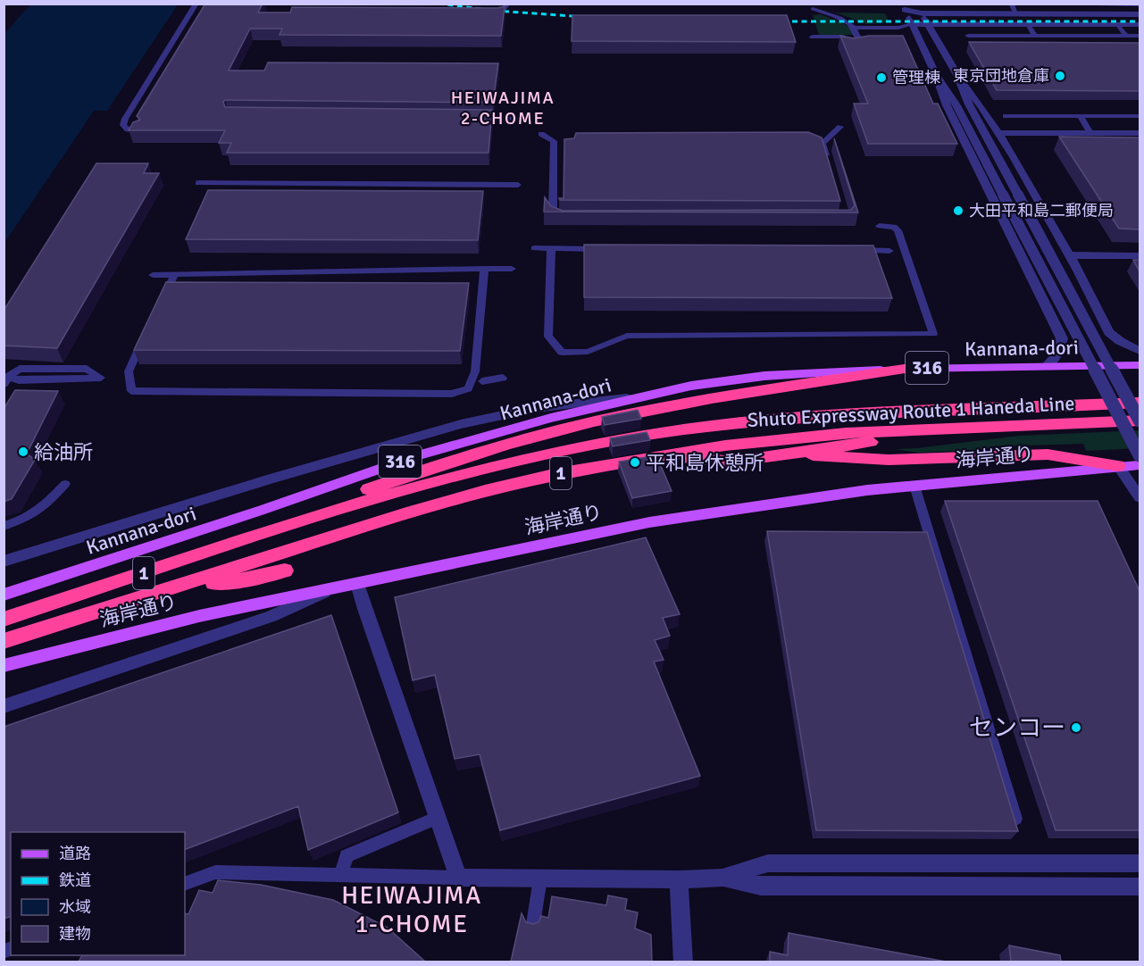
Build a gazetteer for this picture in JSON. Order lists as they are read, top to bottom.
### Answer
{
  "streets": {
    "highway": ["Shuto Expressway Route 1 Haneda Line", "1"],
    "main road": ["Kannana-dori", "316", "海岸通り"]
  },
  "crossings": [
    ["Kannana-dori", "1"],
    ["Shuto Expressway Route 1 Haneda Line", "1"]
  ],
  "districts": ["HEIWAJIMA 2-CHOME", "HEIWAJIMA 1-CHOME"],
  "places": [
    "東京団地倉庫",
    "管理棟",
    "大田平和島二郵便局",
    "給油所",
    "平和島休憩所",
    "センコー"
  ],
  "legend": [
    "道路",
    "鉄道",
    "水域",
    "建物"
  ]
}
